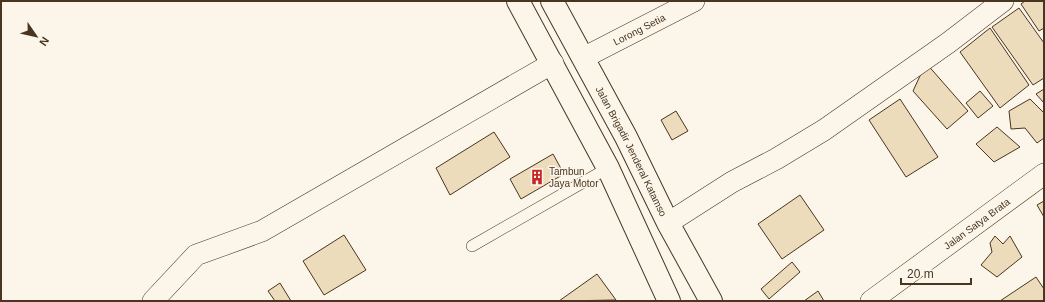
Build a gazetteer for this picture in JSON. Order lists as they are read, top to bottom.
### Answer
{
  "streets": {
    "main road": ["Jalan Brigadir Jenderal Katamso"],
    "street": ["Lorong Setia", "Jalan Satya Brata"]
  },
  "crossings": [
    ["Lorong Setia", "Jalan Brigadir Jenderal Katamso"]
  ],
  "places": {
    "building": ["Tambun Jaya Motor"]
  },
  "scale_bar": "20 m",
  "north": "bottom right"
}
